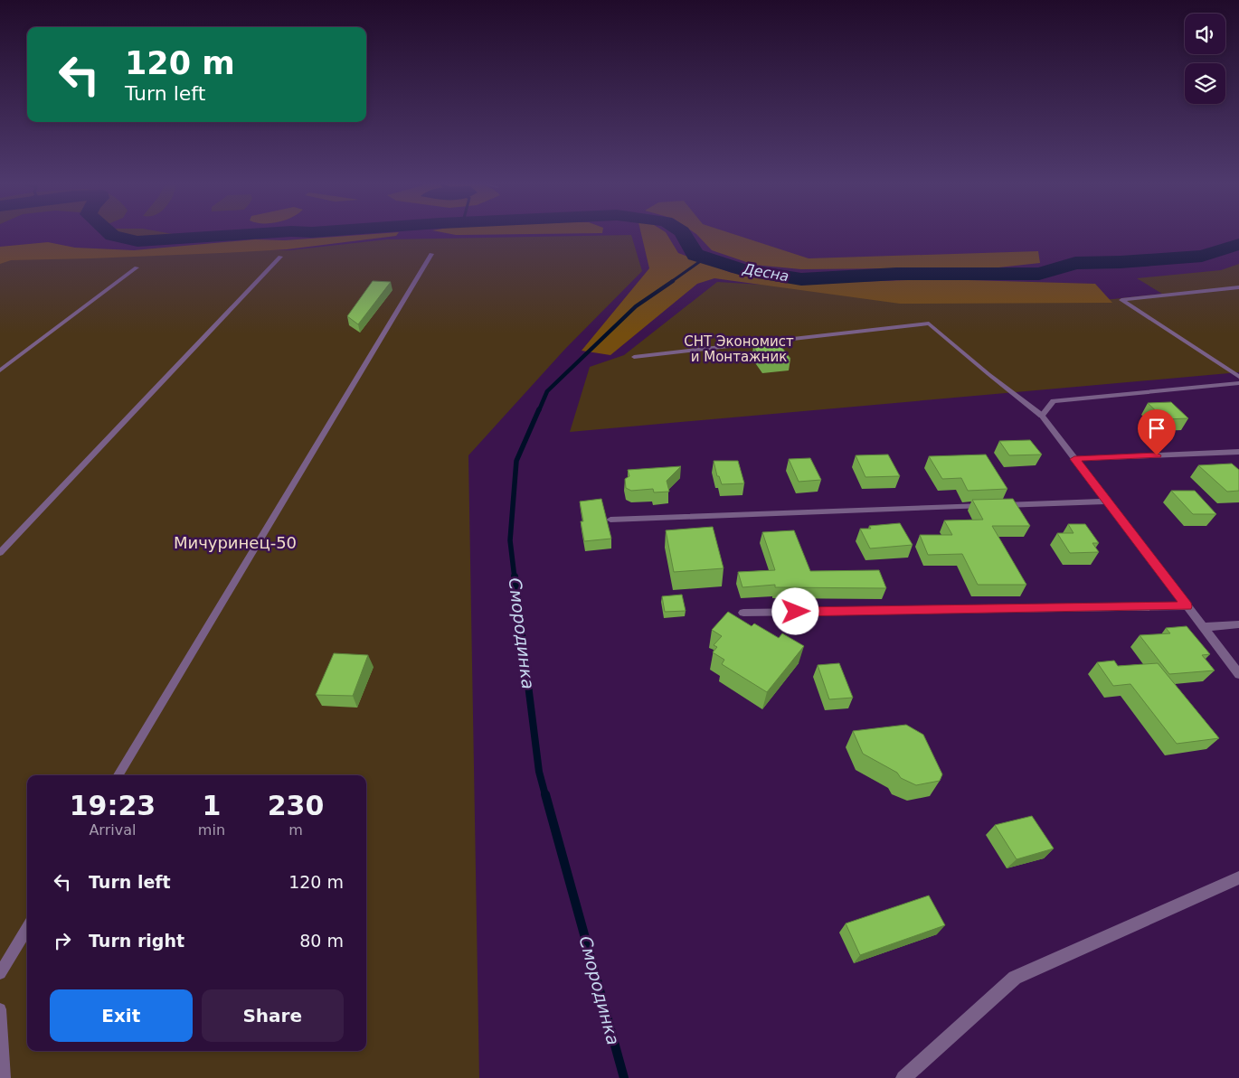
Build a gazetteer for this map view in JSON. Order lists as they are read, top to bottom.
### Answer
{
  "water": ["Десна", "Смородинка"],
  "parks": ["СНТ Экономист и Монтажник", "Мичуринец-50"],
  "page": {
    "turn": ["120 m", "Turn left"],
    "eta": [
      "19:23",
      "Arrival",
      "1",
      "min",
      "230",
      "m"
    ],
    "list": [
      {
        "name": "Turn left",
        "value": "120 m"
      },
      {
        "name": "Turn right",
        "value": "80 m"
      }
    ],
    "buttons": ["Exit", "Share"]
  }
}
